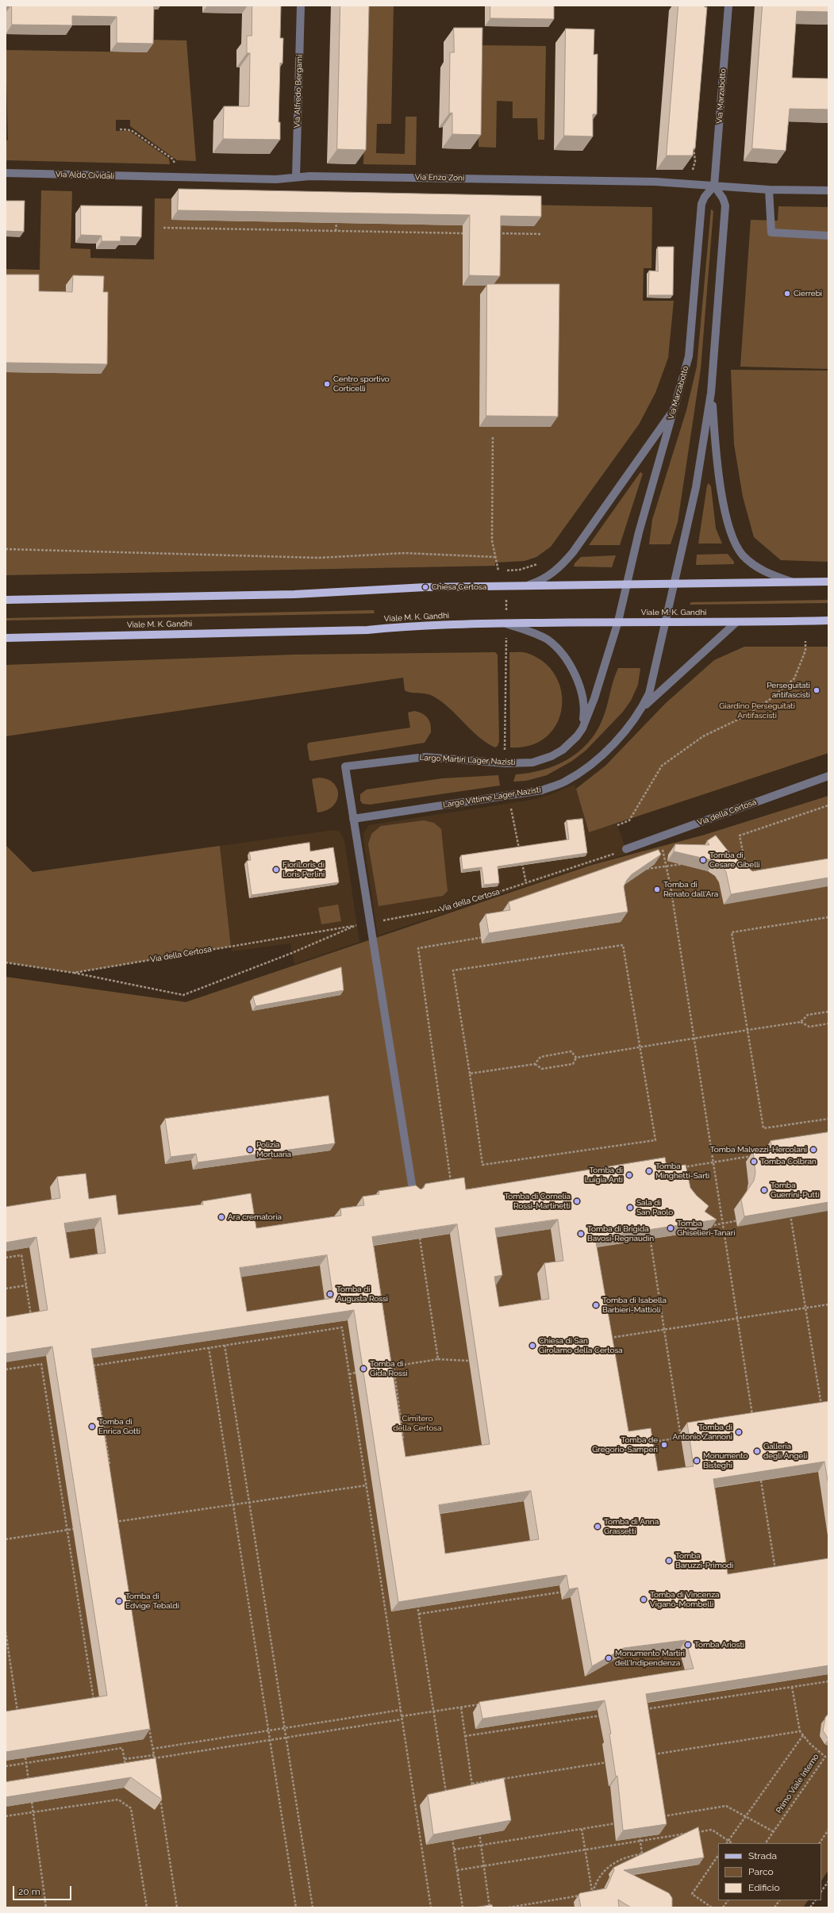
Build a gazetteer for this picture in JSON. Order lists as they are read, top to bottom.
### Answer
{
  "streets": {
    "main road": ["Viale M. K. Gandhi"],
    "street": [
      "Via Alfredo Bergami",
      "Via Marzabotto",
      "Via Aldo Cividali",
      "Via Enzo Zoni",
      "Largo Martiri Lager Nazisti",
      "Largo Vittime Lager Nazisti",
      "Via della Certosa"
    ],
    "path": ["Primo Viale Interno"]
  },
  "crossings": [
    ["Via Alfredo Bergami", "Via Enzo Zoni"],
    ["Via Marzabotto", "Via Enzo Zoni"],
    ["Via Marzabotto", "Largo Martiri Lager Nazisti"],
    ["Via Aldo Cividali", "Via Enzo Zoni"],
    ["Viale M. K. Gandhi", "Largo Martiri Lager Nazisti"],
    ["Viale M. K. Gandhi", "Largo Vittime Lager Nazisti"],
    ["Largo Martiri Lager Nazisti", "Largo Vittime Lager Nazisti"]
  ],
  "parks": ["Giardino Perseguitati Antifascisti", "Cimitero della Certosa"],
  "places": [
    "Cierrebi",
    "Centro sportivo Corticelli",
    "Chiesa Certosa",
    "Perseguitati antifascisti",
    "Tomba di Cesare Gibelli",
    "FioriLoris di Loris Perlini",
    "Tomba di Renato dall'Ara",
    "Polizia Mortuaria",
    "Tomba Malvezzi-Hercolani",
    "Tomba Colbran",
    "Tomba Minghetti-Sarti",
    "Tomba di Luigia Anti",
    "Tomba Guerrini-Putti",
    "Tomba di Cornelia Rossi-Martinetti",
    "Sala di San Paolo",
    "Ara crematoria",
    "Tomba Ghiselieri-Tanari",
    "Tomba di Brigida Bavosi-Regnaudin",
    "Tomba di Augusta Rossi",
    "Tomba di Isabella Barbieri-Mattioli",
    "Chiesa di San Girolamo della Certosa",
    "Tomba di Gida Rossi",
    "Tomba di Enrica Gotti",
    "Tomba di Antonio Zannoni",
    "Tomba de Gregorio-Samperi",
    "Galleria degli Angeli",
    "Monumento Bisteghi",
    "Tomba di Anna Grassetti",
    "Tomba Baruzzi-Primodì",
    "Tomba di Vincenza Viganò-Mombelli",
    "Tomba di Edvige Tebaldi",
    "Tomba Ariosti",
    "Monumento Martiri dell'Indipendenza"
  ],
  "legend": ["Strada", "Parco", "Edificio"],
  "scale_bar": "20 m"
}
